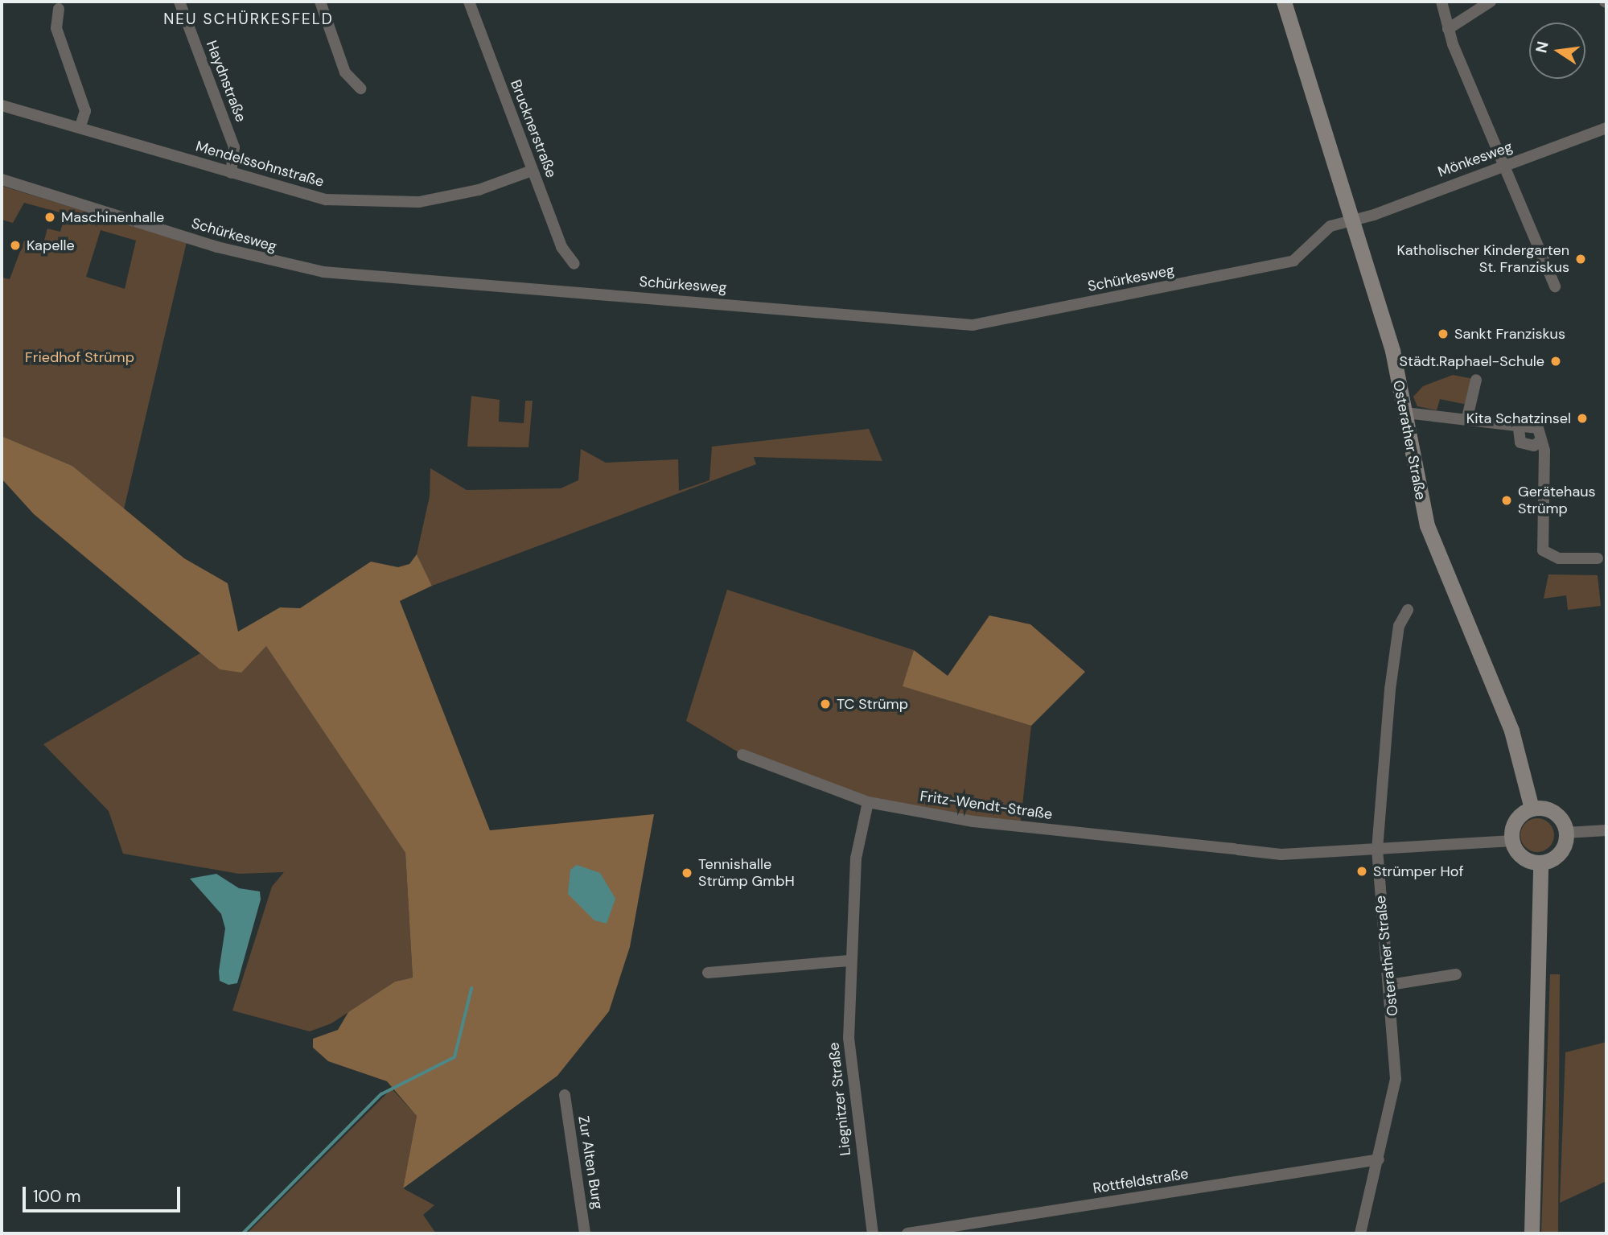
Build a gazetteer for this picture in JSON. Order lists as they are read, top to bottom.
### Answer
{
  "streets": {
    "main road": ["Osterather Straße"],
    "street": [
      "Haydnstraße",
      "Brucknerstraße",
      "Mönkesweg",
      "Mendelssohnstraße",
      "Schürkesweg",
      "Fritz-Wendt-Straße",
      "Liegnitzer Straße",
      "Zur Alten Burg",
      "Rottfeldstraße"
    ]
  },
  "crossings": [
    ["Haydnstraße", "Mendelssohnstraße"],
    ["Brucknerstraße", "Mendelssohnstraße"],
    ["Mönkesweg", "Schürkesweg"],
    ["Mönkesweg", "Osterather Straße"],
    ["Schürkesweg", "Osterather Straße"],
    ["Osterather Straße", "Fritz-Wendt-Straße"],
    ["Osterather Straße", "Rottfeldstraße"],
    ["Fritz-Wendt-Straße", "Liegnitzer Straße"]
  ],
  "districts": ["NEU SCHÜRKESFELD"],
  "parks": ["Friedhof Strümp"],
  "places": [
    "Maschinenhalle",
    "Kapelle",
    "Katholischer Kindergarten St. Franziskus",
    "Sankt Franziskus",
    "Städt.Raphael-Schule",
    "Kita Schatzinsel",
    "Gerätehaus Strümp",
    "TC Strümp",
    "Strümper Hof",
    "Tennishalle Strümp GmbH"
  ],
  "scale_bar": "100 m",
  "north": "left"
}
